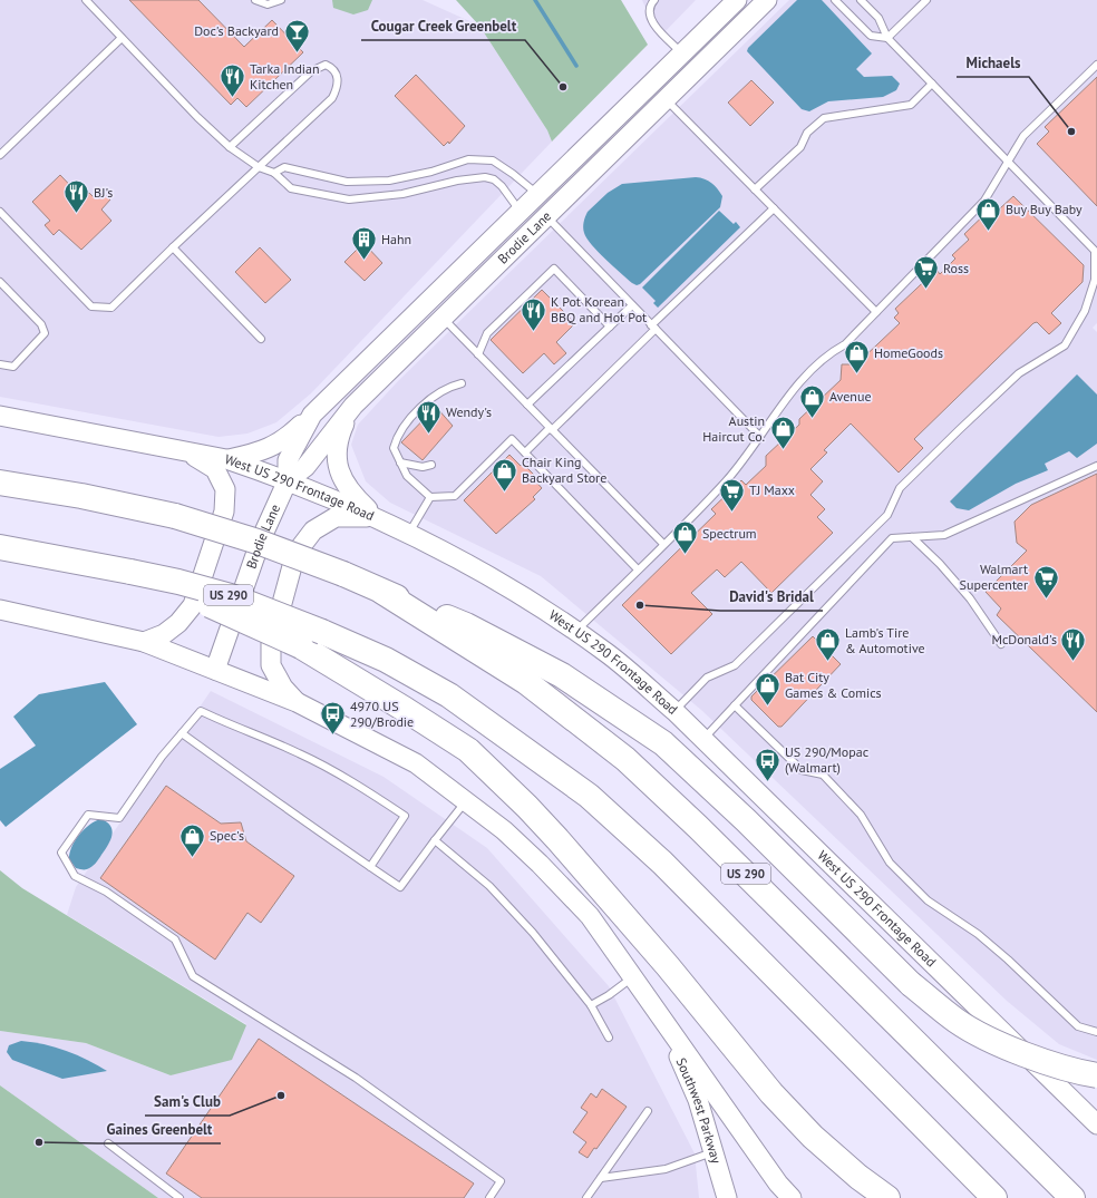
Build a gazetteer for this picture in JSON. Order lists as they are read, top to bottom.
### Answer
{
  "streets": {
    "highway": ["US 290"],
    "main road": ["Brodie Lane", "West US 290 Frontage Road", "Southwest Parkway"]
  },
  "crossings": [
    ["Brodie Lane", "West US 290 Frontage Road"]
  ],
  "places": {
    "bar": ["Doc's Backyard"],
    "other": [
      "Cougar Creek Greenbelt",
      "Michaels",
      "David's Bridal",
      "Sam's Club",
      "Gaines Greenbelt"
    ],
    "restaurant": [
      "Tarka Indian Kitchen",
      "BJ's",
      "K Pot Korean BBQ and Hot Pot",
      "Wendy's",
      "McDonald's"
    ],
    "shop": [
      "Buy Buy Baby",
      "HomeGoods",
      "Avenue",
      "Austin Haircut Co.",
      "Chair King Backyard Store",
      "Spectrum",
      "Lamb's Tire & Automotive",
      "Bat City Games & Comics",
      "Spec's"
    ],
    "building": ["Hahn"],
    "supermarket": ["Ross", "TJ Maxx", "Walmart Supercenter"],
    "bus stop": ["4970 US 290/Brodie", "US 290/Mopac (Walmart)"]
  }
}
